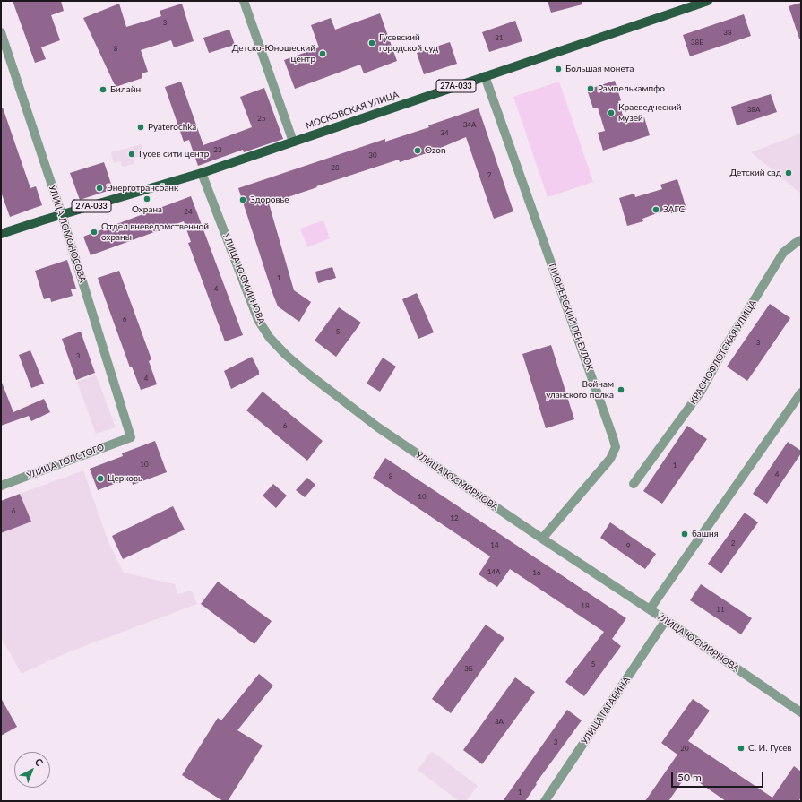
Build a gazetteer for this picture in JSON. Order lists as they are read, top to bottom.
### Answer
{
  "streets": {
    "main road": ["27А-033", "МОСКОВСКАЯ УЛИЦА"],
    "street": [
      "УЛИЦА ЛОМОНОСОВА",
      "УЛИЦА Ю.СМИРНОВА",
      "ПИОНЕРСКИЙ ПЕРЕУЛОК",
      "КРАСНОФЛОТСКАЯ УЛИЦА",
      "УЛИЦА ТОЛСТОГО",
      "УЛИЦА ГАГАРИНА"
    ]
  },
  "crossings": [
    ["МОСКОВСКАЯ УЛИЦА", "УЛИЦА ЛОМОНОСОВА"],
    ["МОСКОВСКАЯ УЛИЦА", "УЛИЦА Ю.СМИРНОВА"],
    ["МОСКОВСКАЯ УЛИЦА", "ПИОНЕРСКИЙ ПЕРЕУЛОК"],
    ["УЛИЦА ЛОМОНОСОВА", "УЛИЦА ТОЛСТОГО"],
    ["УЛИЦА Ю.СМИРНОВА", "ПИОНЕРСКИЙ ПЕРЕУЛОК"],
    ["УЛИЦА Ю.СМИРНОВА", "УЛИЦА ГАГАРИНА"]
  ],
  "places": [
    "Гусевский городской суд",
    "Детско-Юношеский центр",
    "Большая монета",
    "Рампелькампфо",
    "Билайн",
    "Краеведческий музей",
    "Pyaterochka",
    "Ozon",
    "Гусев сити центр",
    "Детский сад",
    "Энерготрансбанк",
    "Охрана",
    "Здоровье",
    "ЗАГС",
    "Отдел вневедомственной охраны",
    "Войнам уланского полка",
    "Церковь",
    "башня",
    "С. И. Гусев"
  ],
  "house_numbers": [
    "3",
    "38",
    "31",
    "38Б",
    "8",
    "38А",
    "25",
    "34А",
    "34",
    "23",
    "30",
    "28",
    "2",
    "24",
    "1",
    "4",
    "6",
    "5",
    "3",
    "3",
    "4",
    "6",
    "10",
    "1",
    "4",
    "8",
    "10",
    "6",
    "12",
    "2",
    "14",
    "9",
    "14А",
    "16",
    "18",
    "11",
    "5",
    "3Б",
    "3А",
    "3",
    "20",
    "1"
  ],
  "scale_bar": "50 m",
  "north": "top right"
}
